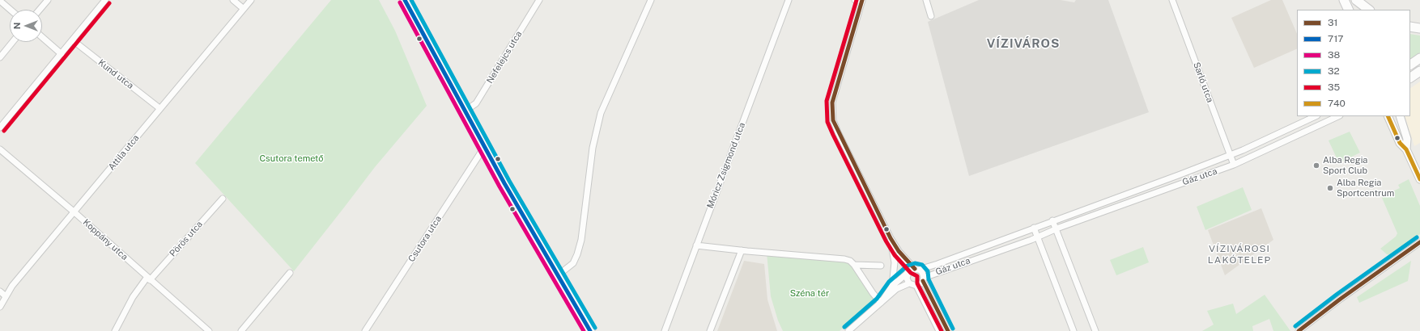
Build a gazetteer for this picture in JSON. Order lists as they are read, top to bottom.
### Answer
{
  "streets": {
    "street": [
      "Nefelejcs utca",
      "Kund utca",
      "Sarló utca",
      "Attila utca",
      "Móricz Zsigmond utca",
      "Gáz utca",
      "Pörös utca",
      "Csutora utca",
      "Koppány utca"
    ]
  },
  "crossings": [
    ["Kund utca", "Attila utca"],
    ["Sarló utca", "Gáz utca"],
    ["Attila utca", "Koppány utca"],
    ["Pörös utca", "Koppány utca"]
  ],
  "districts": ["VÍZIVÁROS", "VÍZIVÁROSI LAKÓTELEP"],
  "parks": ["Csutora temető", "Széna tér"],
  "places": ["Alba Regia Sport Club", "Alba Regia Sportcentrum"],
  "lines": [
    "transit line 31",
    "transit line 717",
    "transit line 32",
    "transit line 35",
    "transit line 38",
    "transit line 740"
  ],
  "legend": [
    "31",
    "717",
    "38",
    "32",
    "35",
    "740"
  ],
  "north": "left"
}
